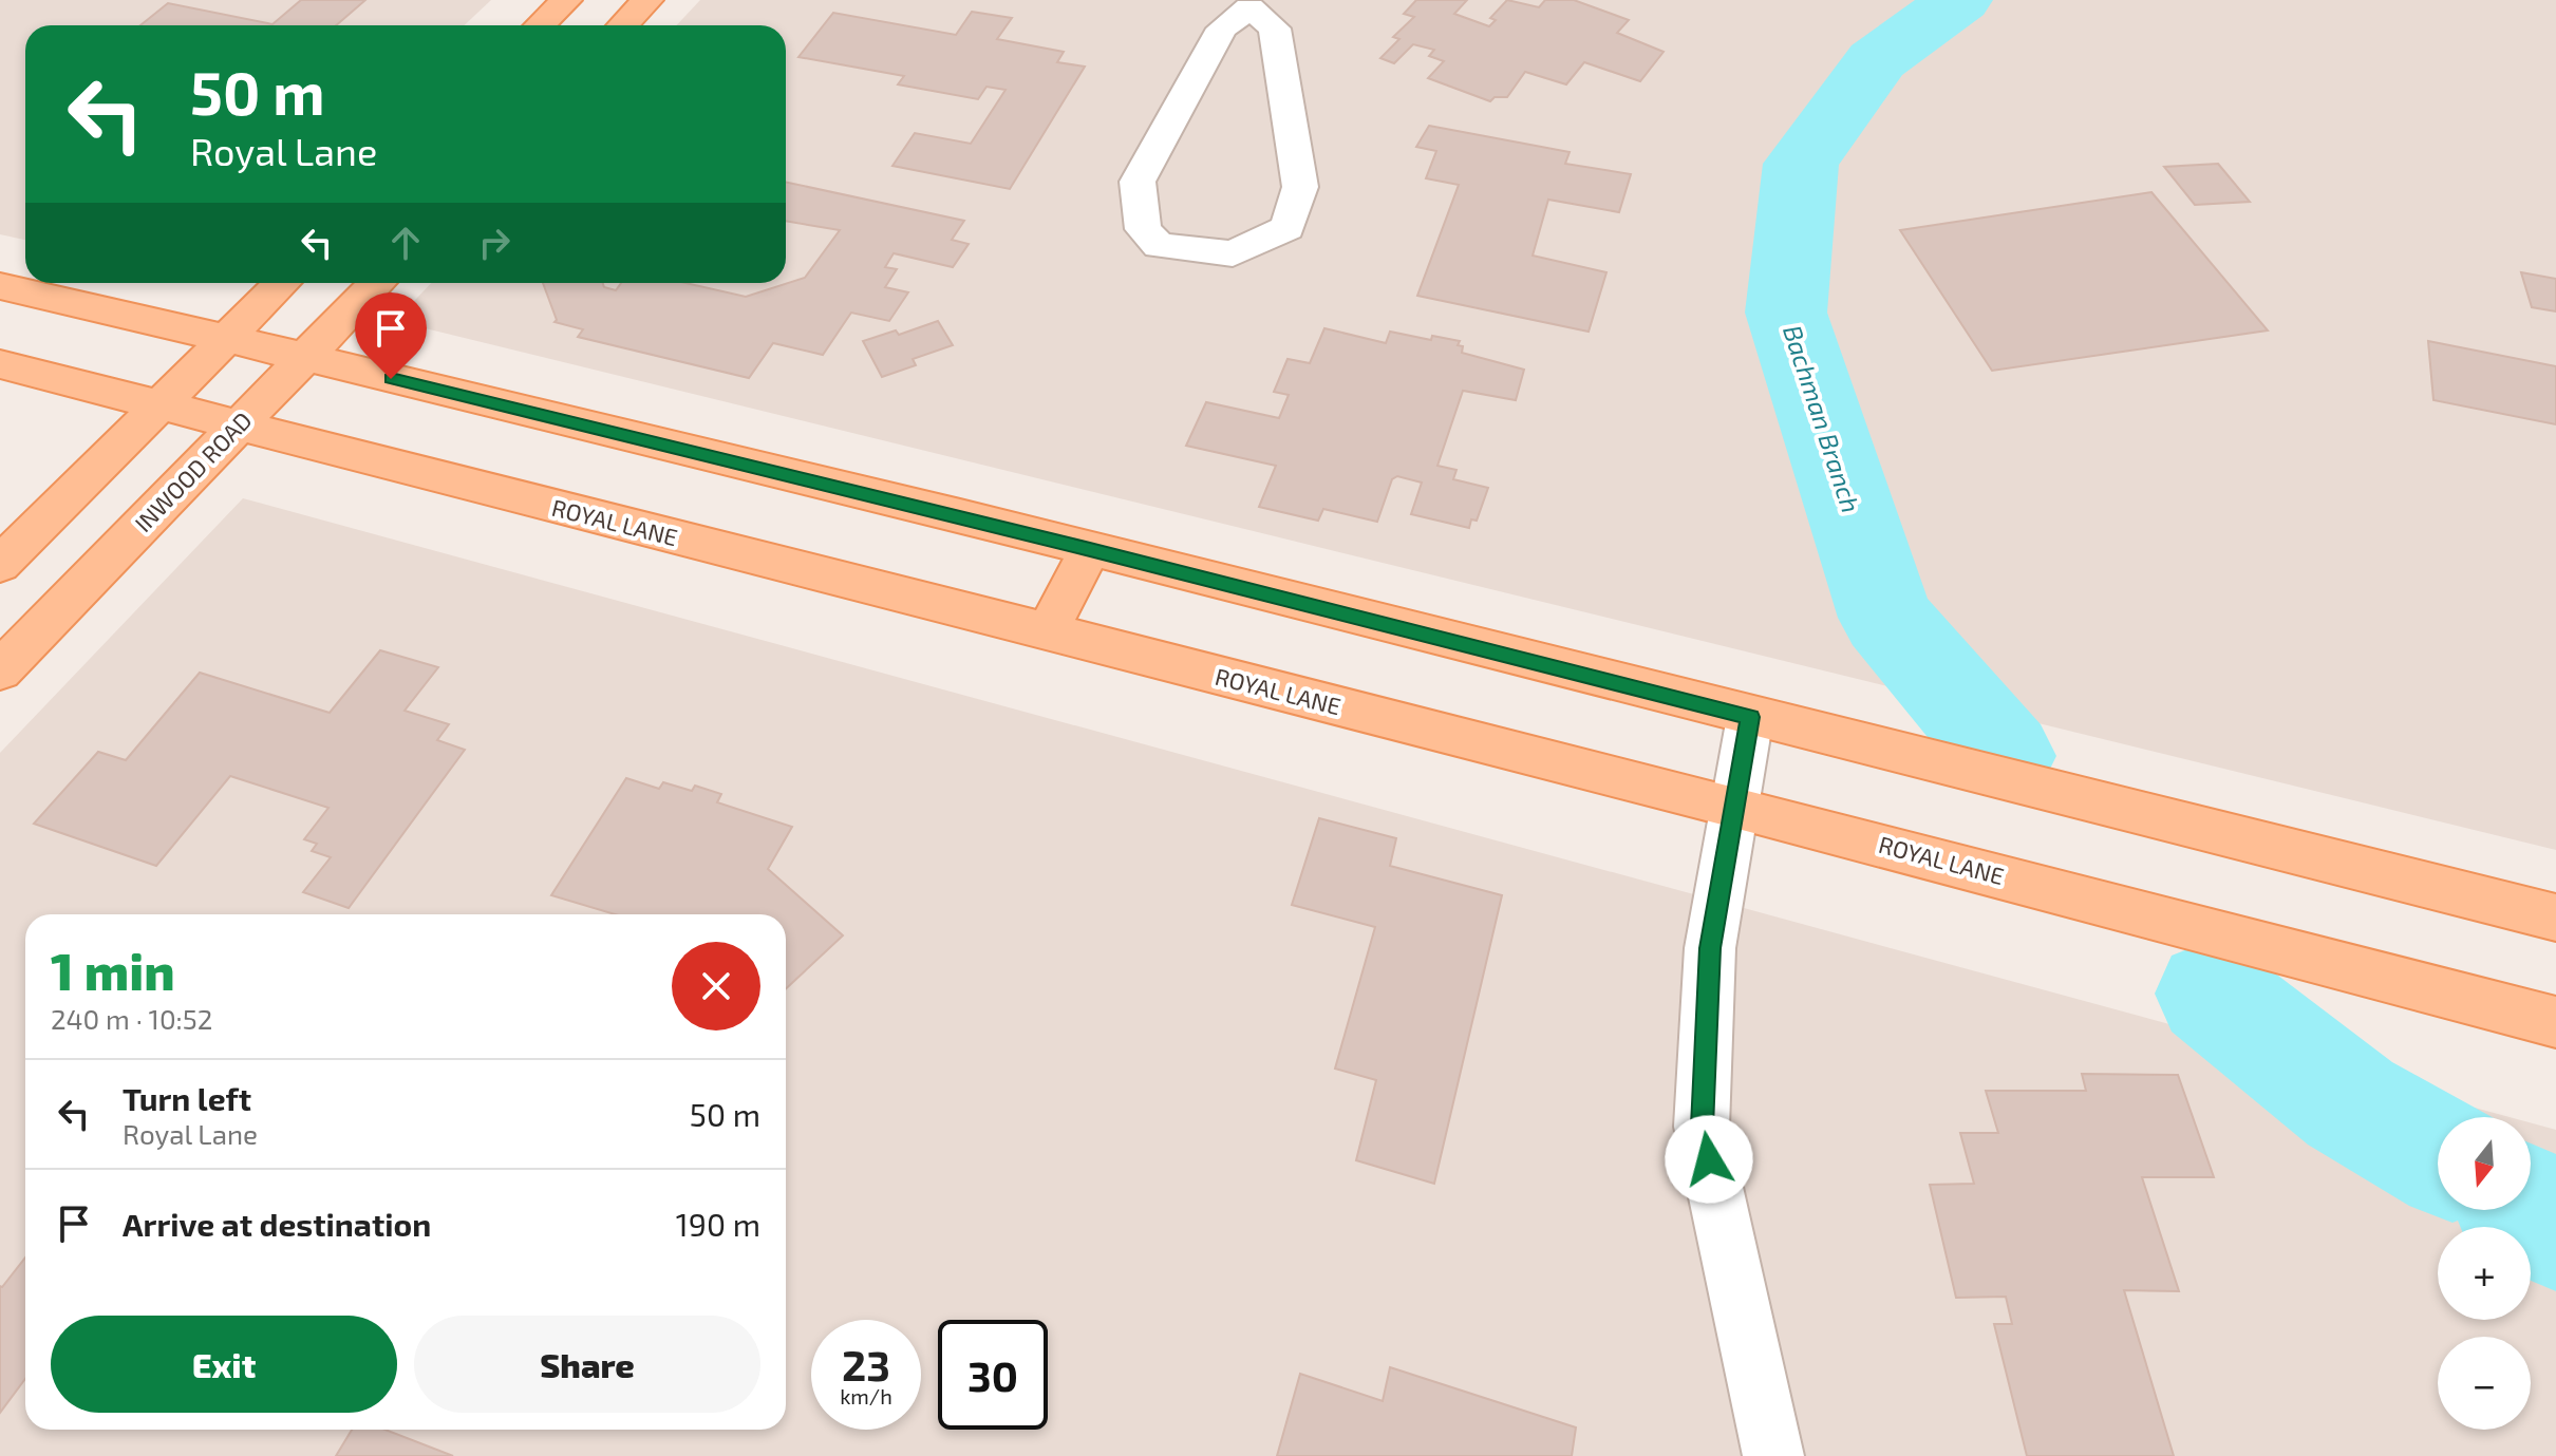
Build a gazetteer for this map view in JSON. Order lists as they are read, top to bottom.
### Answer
{
  "streets": {
    "main road": ["INWOOD ROAD", "ROYAL LANE"]
  },
  "crossings": [
    ["INWOOD ROAD", "ROYAL LANE"]
  ],
  "water": ["Bachman Branch"],
  "north": "bottom",
  "page": {
    "turn": ["50 m", "Royal Lane"],
    "heading": ["1 min", "240 m · 10:52"],
    "list": [
      {
        "name": "Turn left",
        "note": "Royal Lane",
        "value": "50 m"
      },
      {
        "name": "Arrive at destination",
        "value": "190 m"
      }
    ],
    "map_buttons": ["+", "−"],
    "buttons": ["Exit", "Share"],
    "speed": "23 km/h",
    "limit": "30"
  }
}
